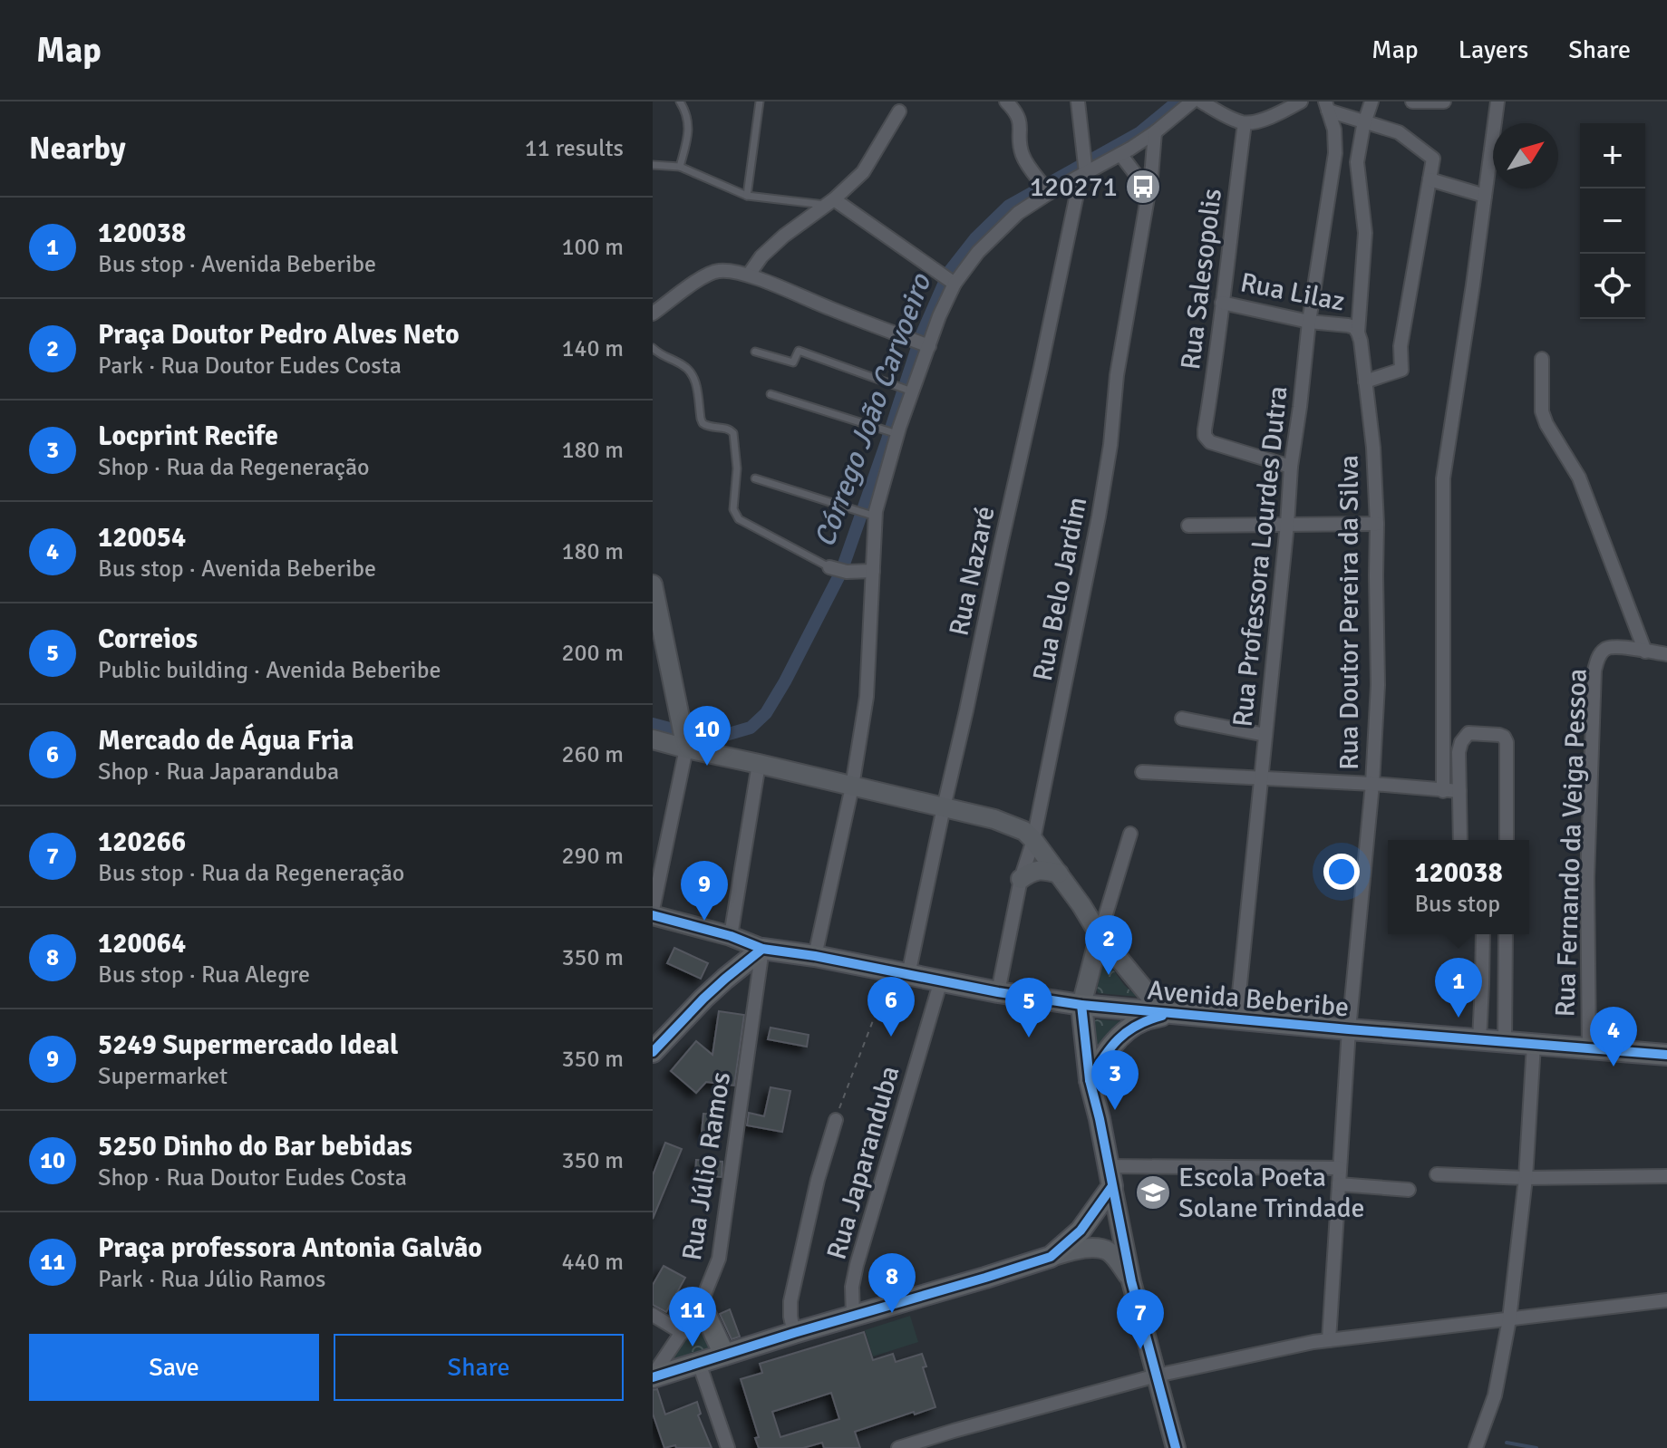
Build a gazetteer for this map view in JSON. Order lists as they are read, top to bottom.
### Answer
{
  "streets": {
    "main road": ["Avenida Beberibe"],
    "street": [
      "Rua Salesopolis",
      "Rua Lilaz",
      "Rua Professora Lourdes Dutra",
      "Rua Nazaré",
      "Rua Belo Jardim",
      "Rua Doutor Pereira da Silva",
      "Rua Fernando da Veiga Pessoa",
      "Rua Japaranduba",
      "Rua Júlio Ramos"
    ]
  },
  "crossings": [
    ["Rua Salesopolis", "Rua Lilaz"],
    ["Rua Salesopolis", "Rua Professora Lourdes Dutra"],
    ["Rua Lilaz", "Rua Professora Lourdes Dutra"],
    ["Rua Lilaz", "Rua Doutor Pereira da Silva"],
    ["Rua Professora Lourdes Dutra", "Avenida Beberibe"],
    ["Rua Nazaré", "Avenida Beberibe"],
    ["Rua Belo Jardim", "Avenida Beberibe"],
    ["Rua Doutor Pereira da Silva", "Avenida Beberibe"],
    ["Rua Fernando da Veiga Pessoa", "Avenida Beberibe"],
    ["Avenida Beberibe", "Rua Japaranduba"],
    ["Avenida Beberibe", "Rua Júlio Ramos"]
  ],
  "water": ["Córrego João Carvoeiro"],
  "places": {
    "bus stop": ["120271"],
    "school or university": ["Escola Poeta Solane Trindade"]
  },
  "north": "top right",
  "page": {
    "header": "Map",
    "nav": ["Map", "Layers", "Share"],
    "heading": ["Nearby", "11 results"],
    "map_buttons": ["+", "−"],
    "list": [
      {
        "mark": "1",
        "name": "120038",
        "note": "Bus stop · Avenida Beberibe",
        "value": "100 m"
      },
      {
        "mark": "2",
        "name": "Praça Doutor Pedro Alves Neto",
        "note": "Park · Rua Doutor Eudes Costa",
        "value": "140 m"
      },
      {
        "mark": "3",
        "name": "Locprint Recife",
        "note": "Shop · Rua da Regeneração",
        "value": "180 m"
      },
      {
        "mark": "4",
        "name": "120054",
        "note": "Bus stop · Avenida Beberibe",
        "value": "180 m"
      },
      {
        "mark": "5",
        "name": "Correios",
        "note": "Public building · Avenida Beberibe",
        "value": "200 m"
      },
      {
        "mark": "6",
        "name": "Mercado de Água Fria",
        "note": "Shop · Rua Japaranduba",
        "value": "260 m"
      },
      {
        "mark": "7",
        "name": "120266",
        "note": "Bus stop · Rua da Regeneração",
        "value": "290 m"
      },
      {
        "mark": "8",
        "name": "120064",
        "note": "Bus stop · Rua Alegre",
        "value": "350 m"
      },
      {
        "mark": "9",
        "name": "5249 Supermercado Ideal",
        "note": "Supermarket",
        "value": "350 m"
      },
      {
        "mark": "10",
        "name": "5250 Dinho do Bar bebidas",
        "note": "Shop · Rua Doutor Eudes Costa",
        "value": "350 m"
      },
      {
        "mark": "11",
        "name": "Praça professora Antonia Galvão",
        "note": "Park · Rua Júlio Ramos",
        "value": "440 m"
      }
    ],
    "pins": [
      "10",
      "9",
      "2",
      "1",
      "6",
      "5",
      "4",
      "3",
      "8",
      "11",
      "7"
    ],
    "popup": ["120038", "Bus stop"],
    "buttons": ["Save", "Share"]
  }
}
